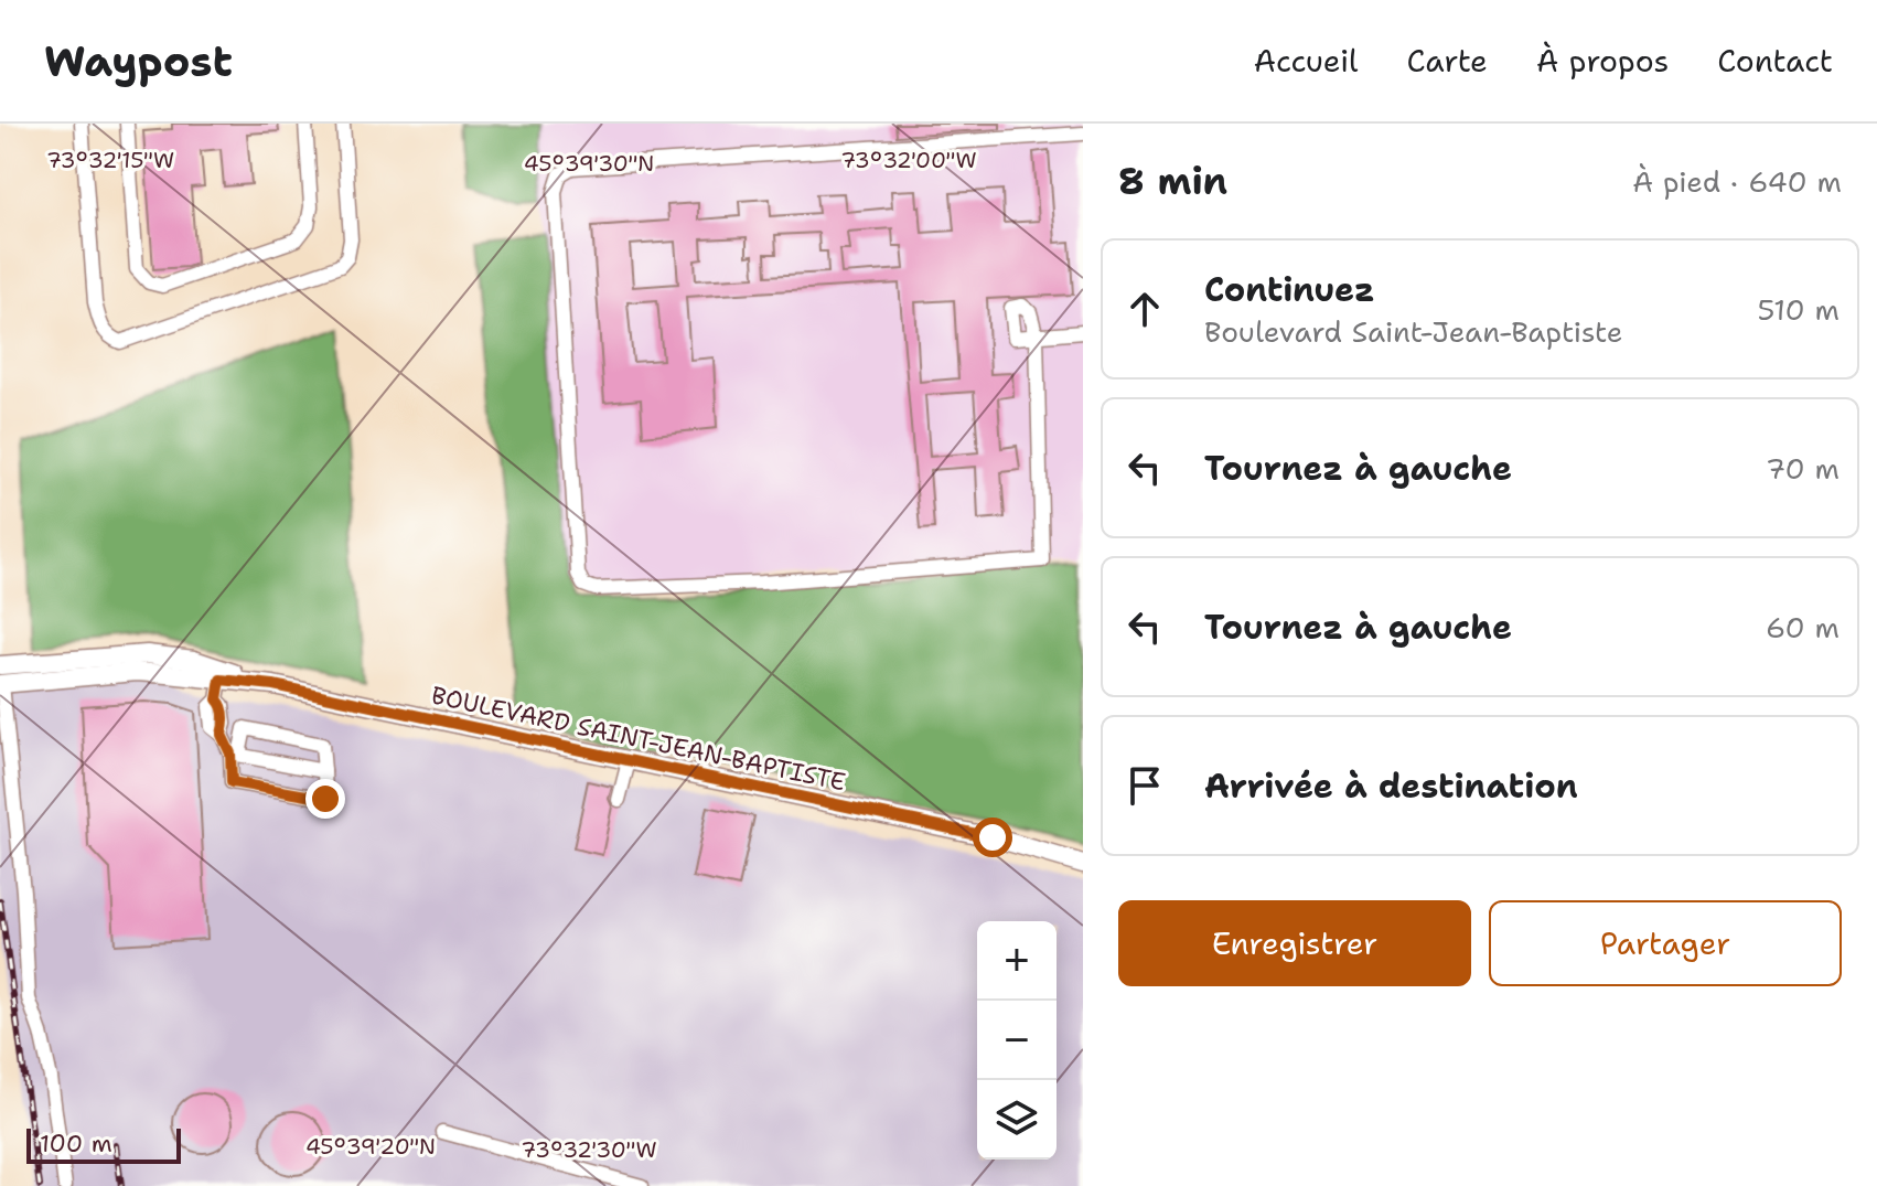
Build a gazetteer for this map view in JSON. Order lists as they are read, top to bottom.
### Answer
{
  "streets": {
    "main road": ["BOULEVARD SAINT-JEAN-BAPTISTE"]
  },
  "scale_bar": "100 m",
  "page": {
    "header": "Waypost",
    "nav": [
      "Accueil",
      "Carte",
      "À propos",
      "Contact"
    ],
    "heading": ["8 min", "À pied · 640 m"],
    "list": [
      ["Continuez", "Boulevard Saint-Jean-Baptiste", "510 m"],
      ["Tournez à gauche", "70 m"],
      ["Tournez à gauche", "60 m"],
      "Arrivée à destination"
    ],
    "buttons": ["Enregistrer", "Partager"],
    "map_buttons": ["+", "−"],
    "scale": "100 m"
  },
  "coordinates": [
    "73°32'15\"W",
    "73°32'00\"W",
    "45°39'30\"N",
    "45°39'20\"N",
    "73°32'30\"W"
  ]
}
